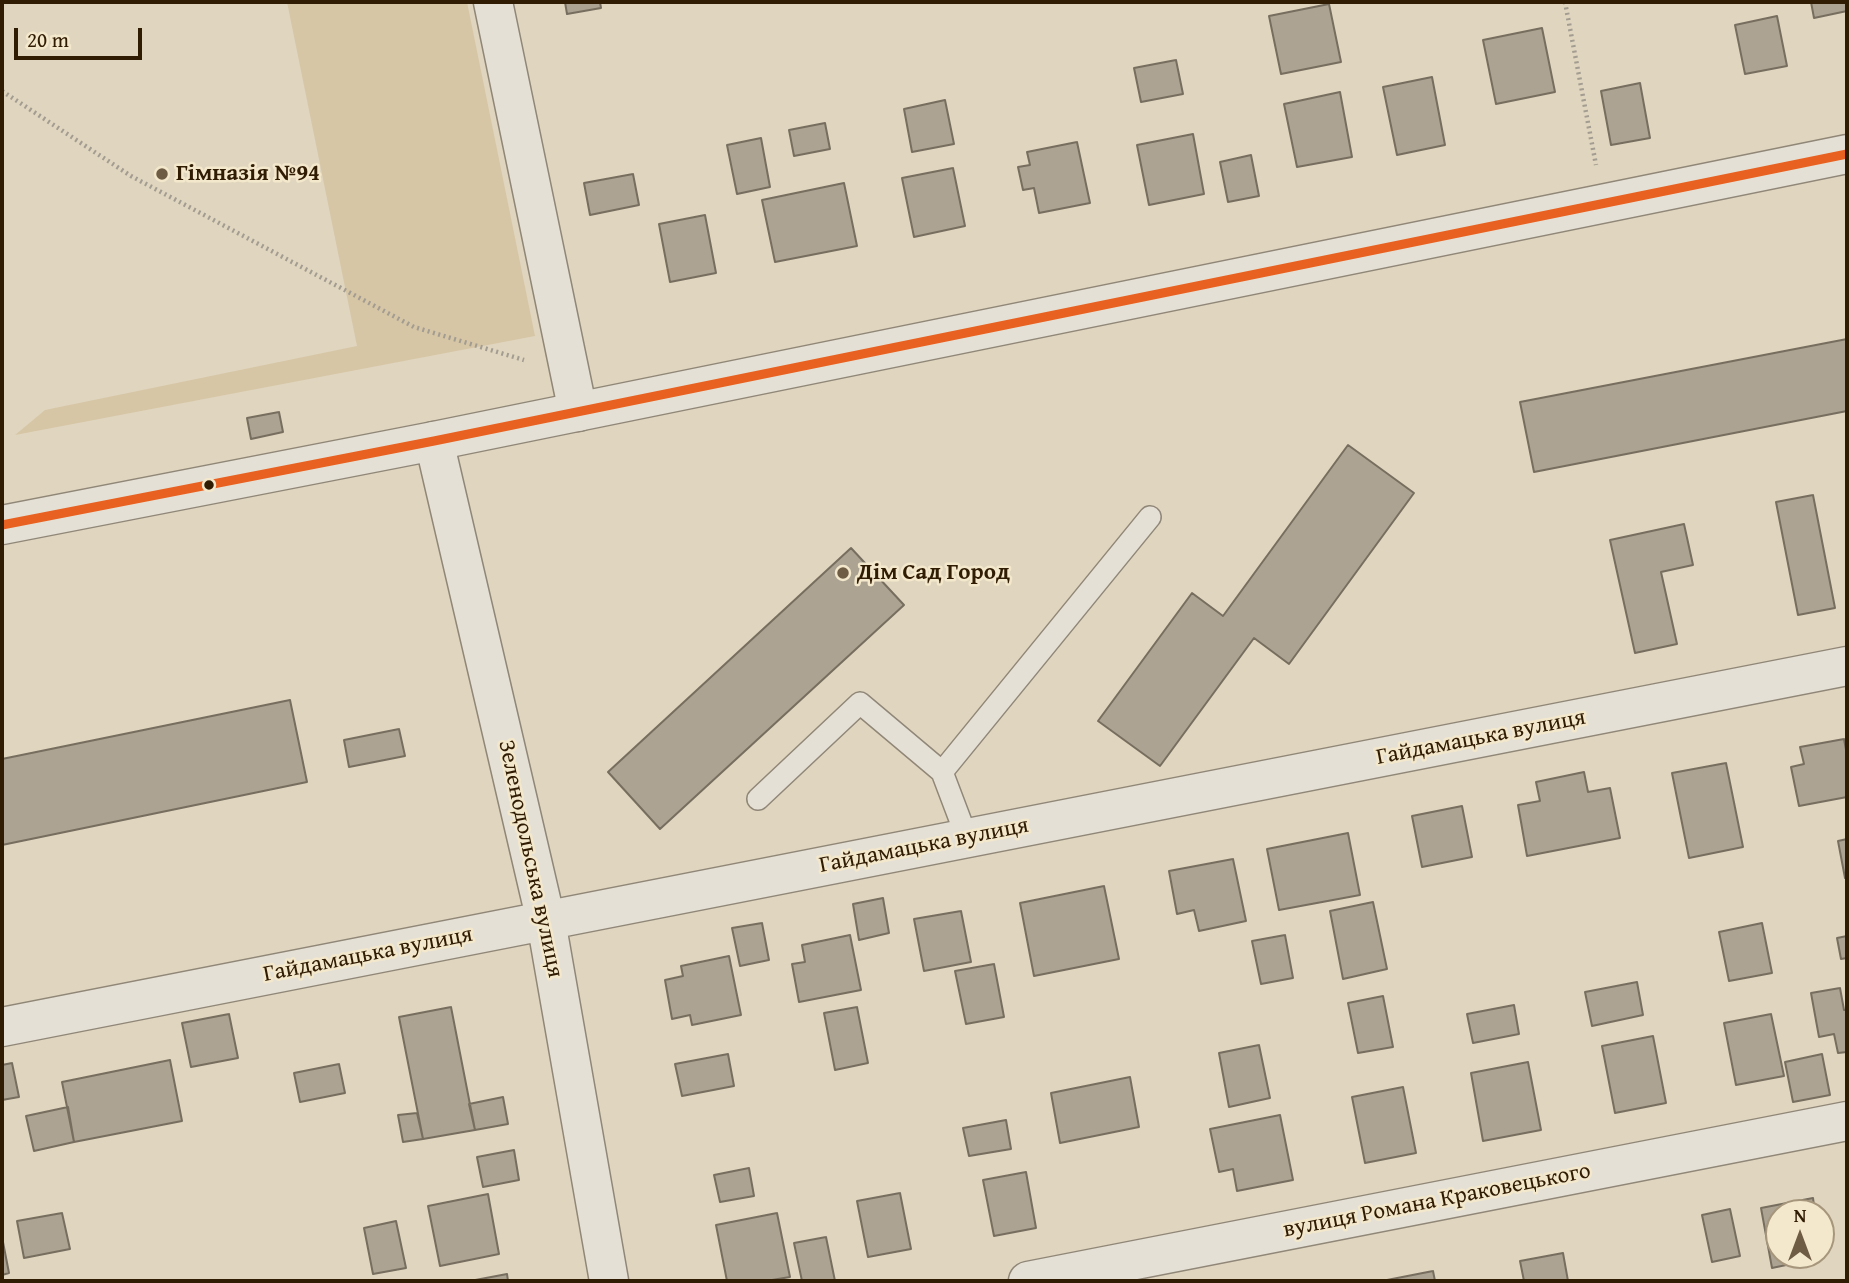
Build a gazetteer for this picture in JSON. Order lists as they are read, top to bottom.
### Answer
{
  "streets": {
    "street": ["Гайдамацька вулиця", "Зеленодольська вулиця", "вулиця Романа Краковецького"]
  },
  "crossings": [
    ["Гайдамацька вулиця", "Зеленодольська вулиця"]
  ],
  "places": ["Гімназія №94", "Дім Сад Город"],
  "scale_bar": "20 m",
  "north": "top"
}
